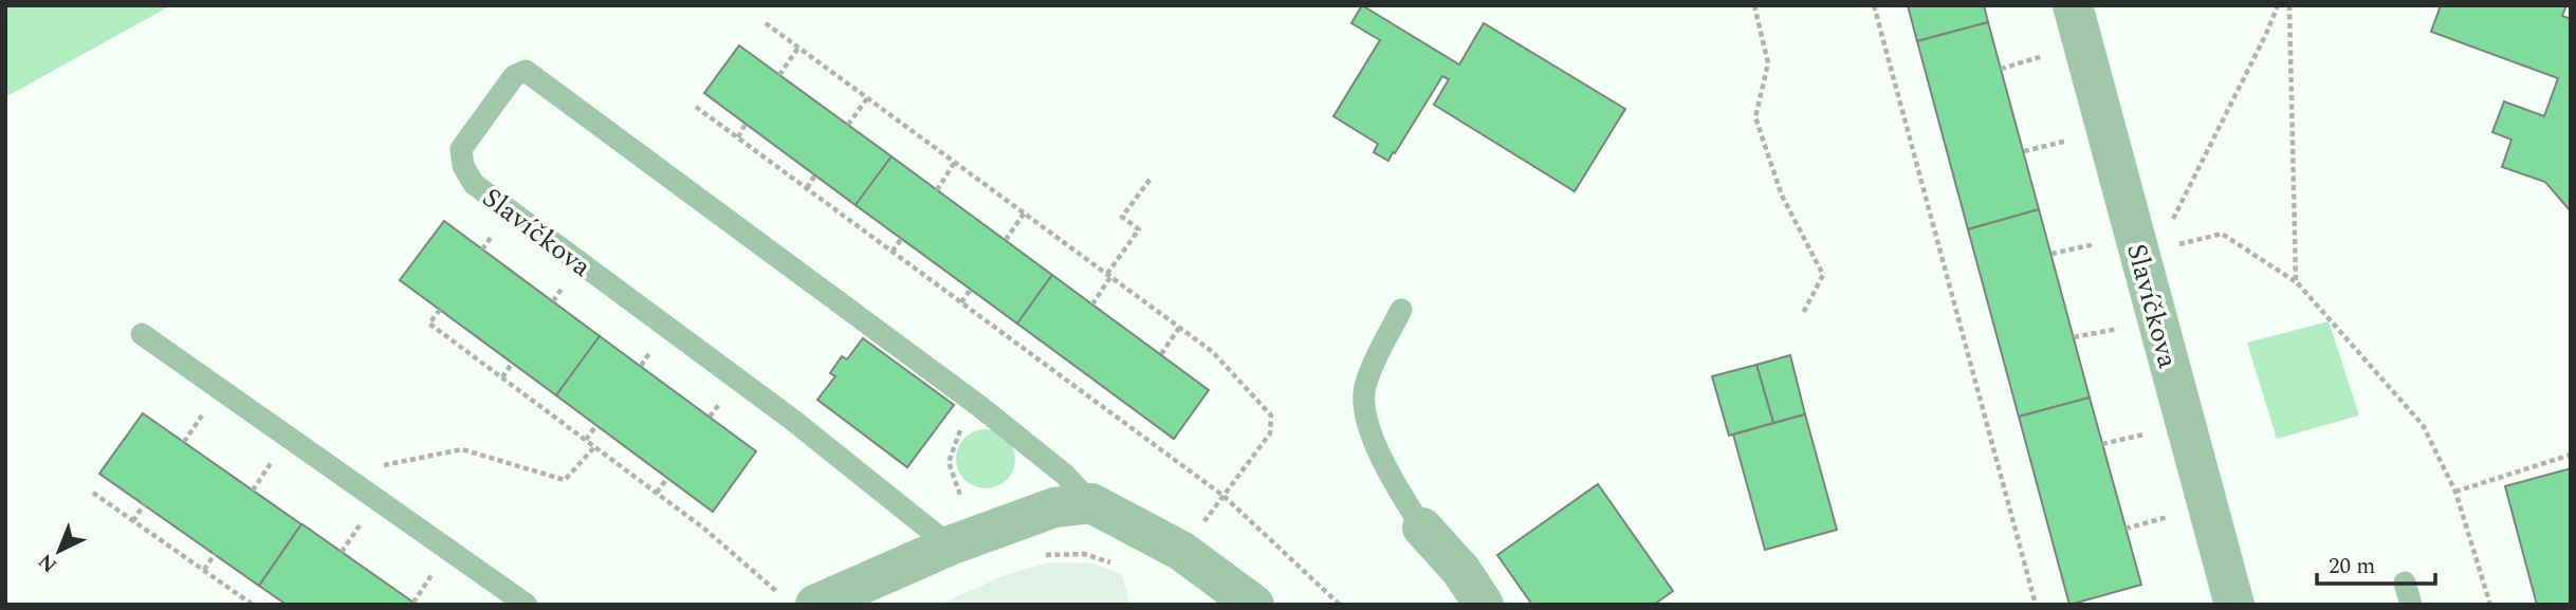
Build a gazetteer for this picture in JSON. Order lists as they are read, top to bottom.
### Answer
{
  "streets": {
    "street": ["Slavíčkova"]
  },
  "scale_bar": "20 m",
  "north": "bottom left"
}
